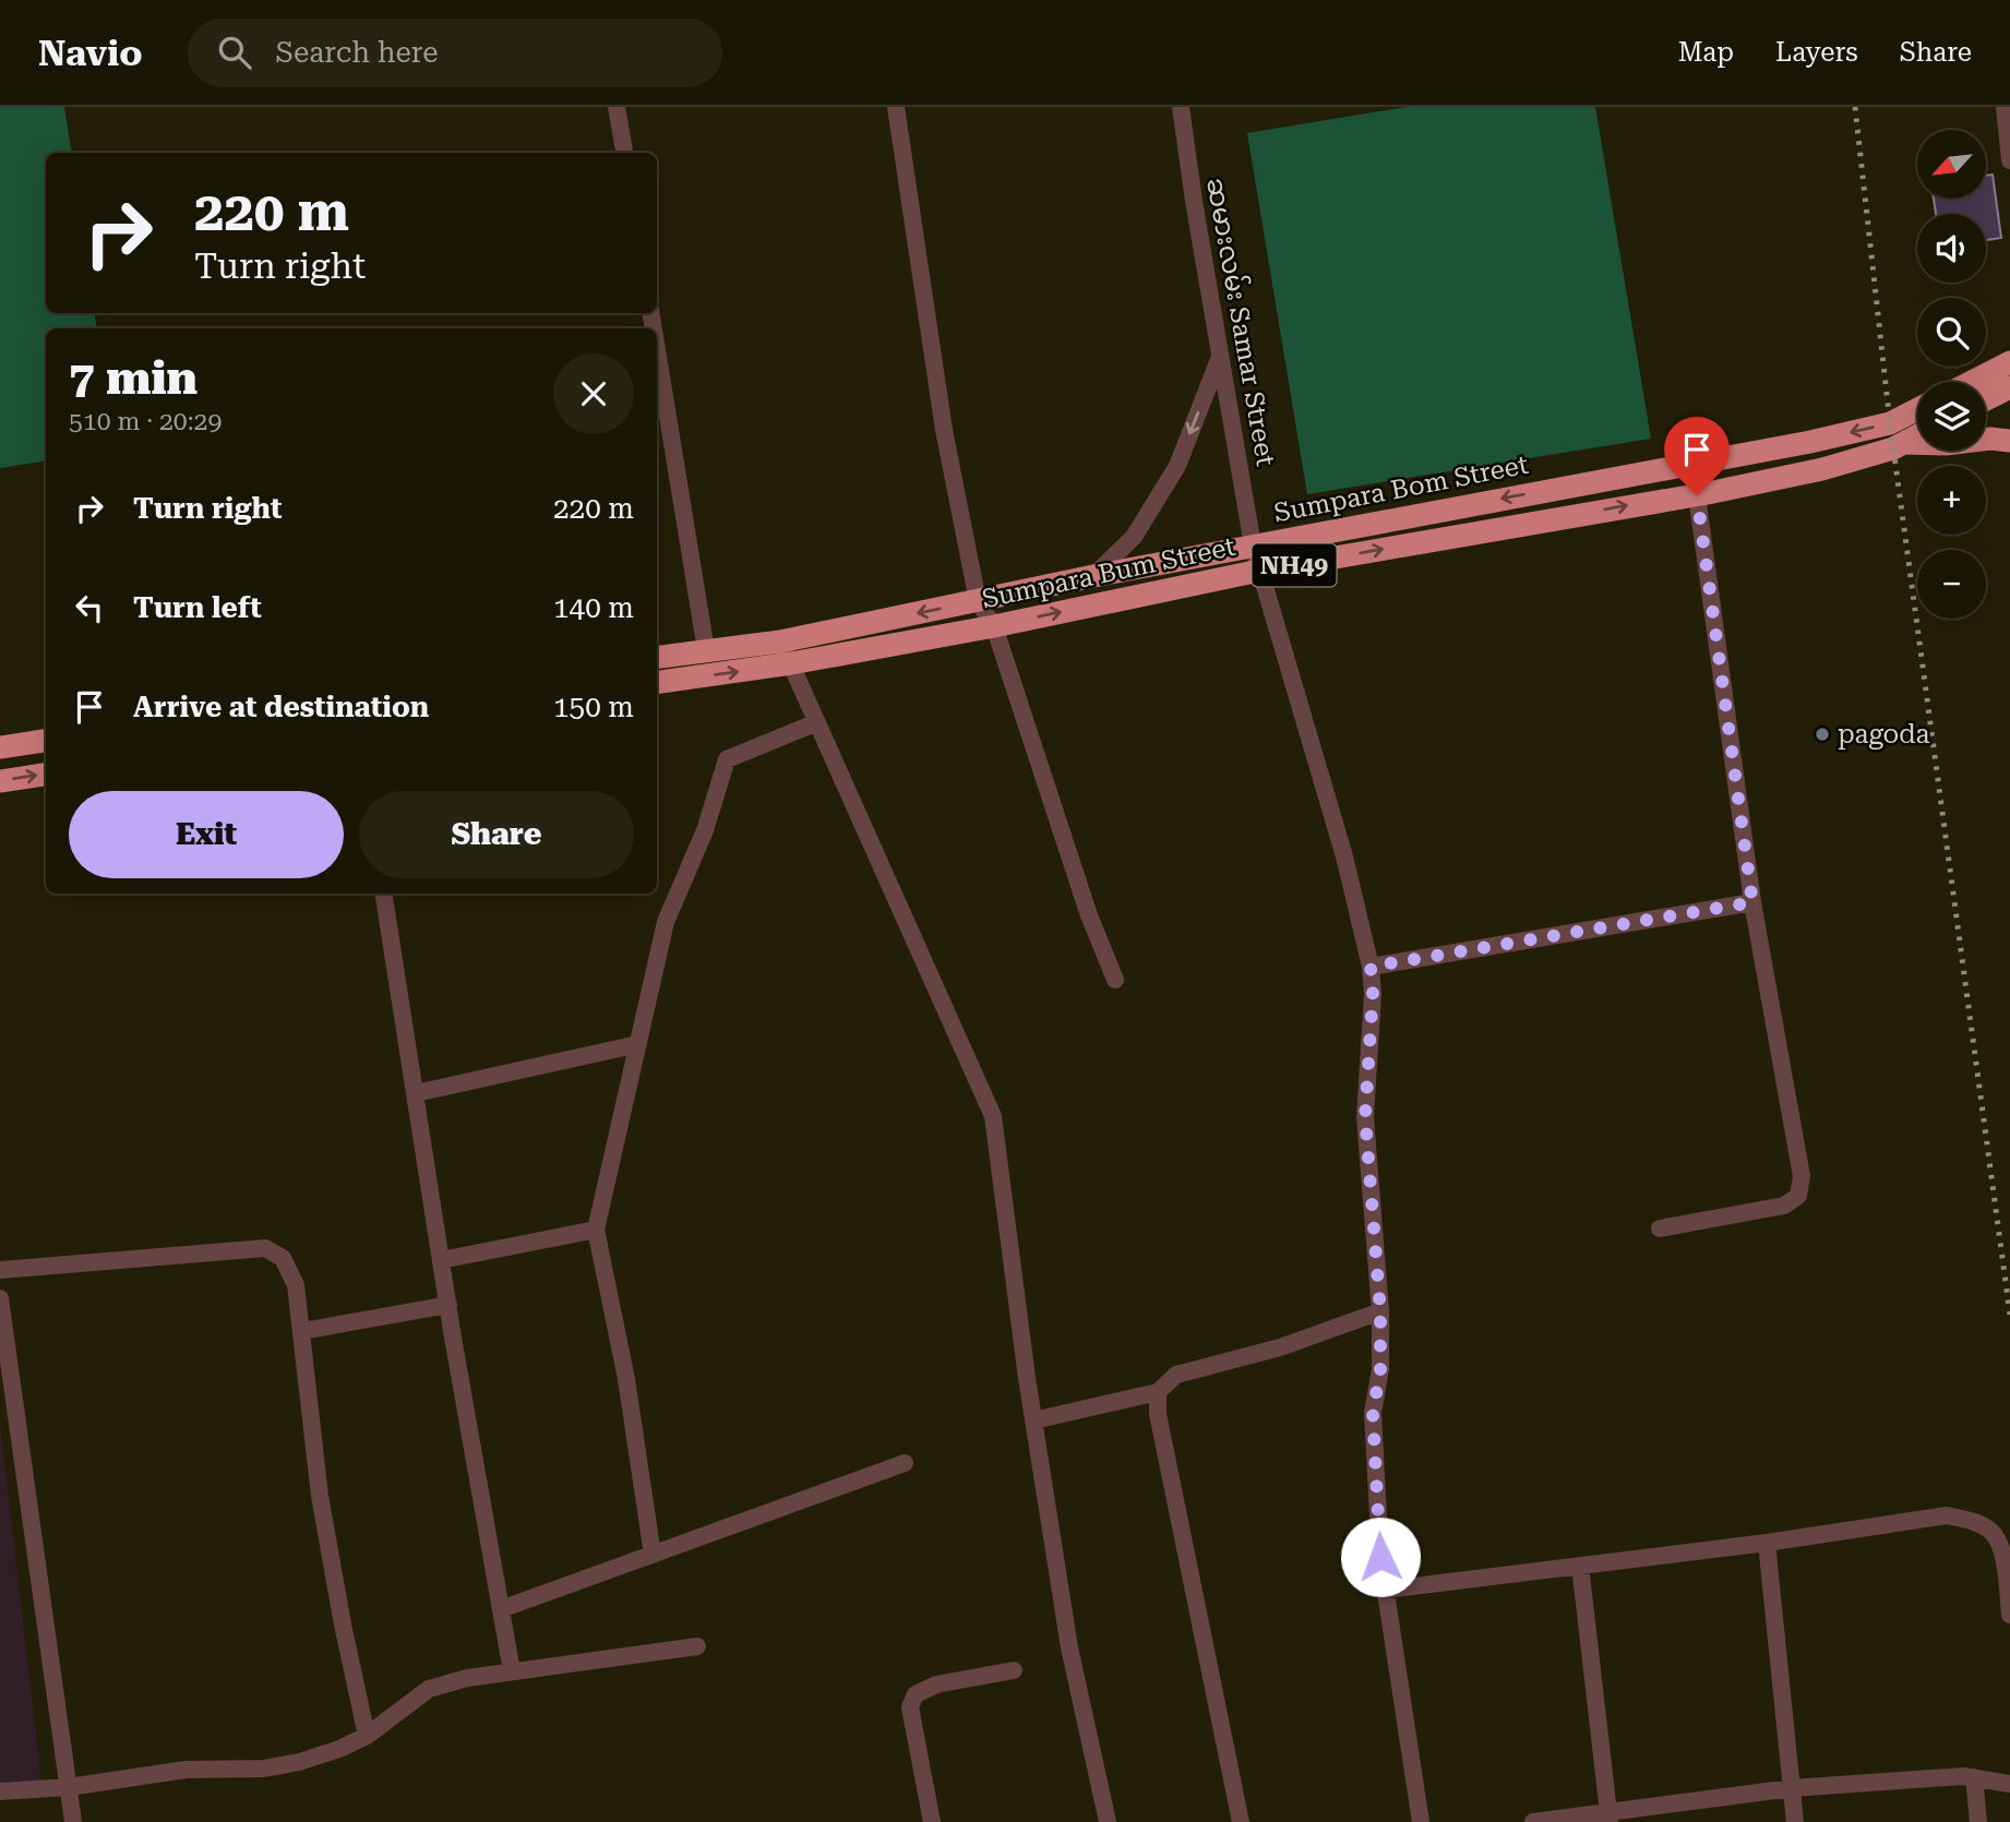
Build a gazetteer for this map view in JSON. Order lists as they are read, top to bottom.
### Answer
{
  "streets": {
    "highway": ["Sumpara Bom Street", "NH49", "Sumpara Bum Street"],
    "street": ["ဆမားလမ်း Samar Street"]
  },
  "crossings": [
    ["ဆမားလမ်း Samar Street", "Sumpara Bom Street"],
    ["ဆမားလမ်း Samar Street", "Sumpara Bum Street"]
  ],
  "one_way": ["Sumpara Bom Street", "Sumpara Bum Street"],
  "places": ["pagoda"],
  "north": "bottom left",
  "page": {
    "header": "Navio",
    "search": "Search here",
    "nav": ["Map", "Layers", "Share"],
    "map_buttons": ["+", "−"],
    "turn": ["220 m", "Turn right"],
    "heading": ["7 min", "510 m · 20:29"],
    "list": [
      {
        "name": "Turn right",
        "value": "220 m"
      },
      {
        "name": "Turn left",
        "value": "140 m"
      },
      {
        "name": "Arrive at destination",
        "value": "150 m"
      }
    ],
    "buttons": ["Exit", "Share"]
  }
}
